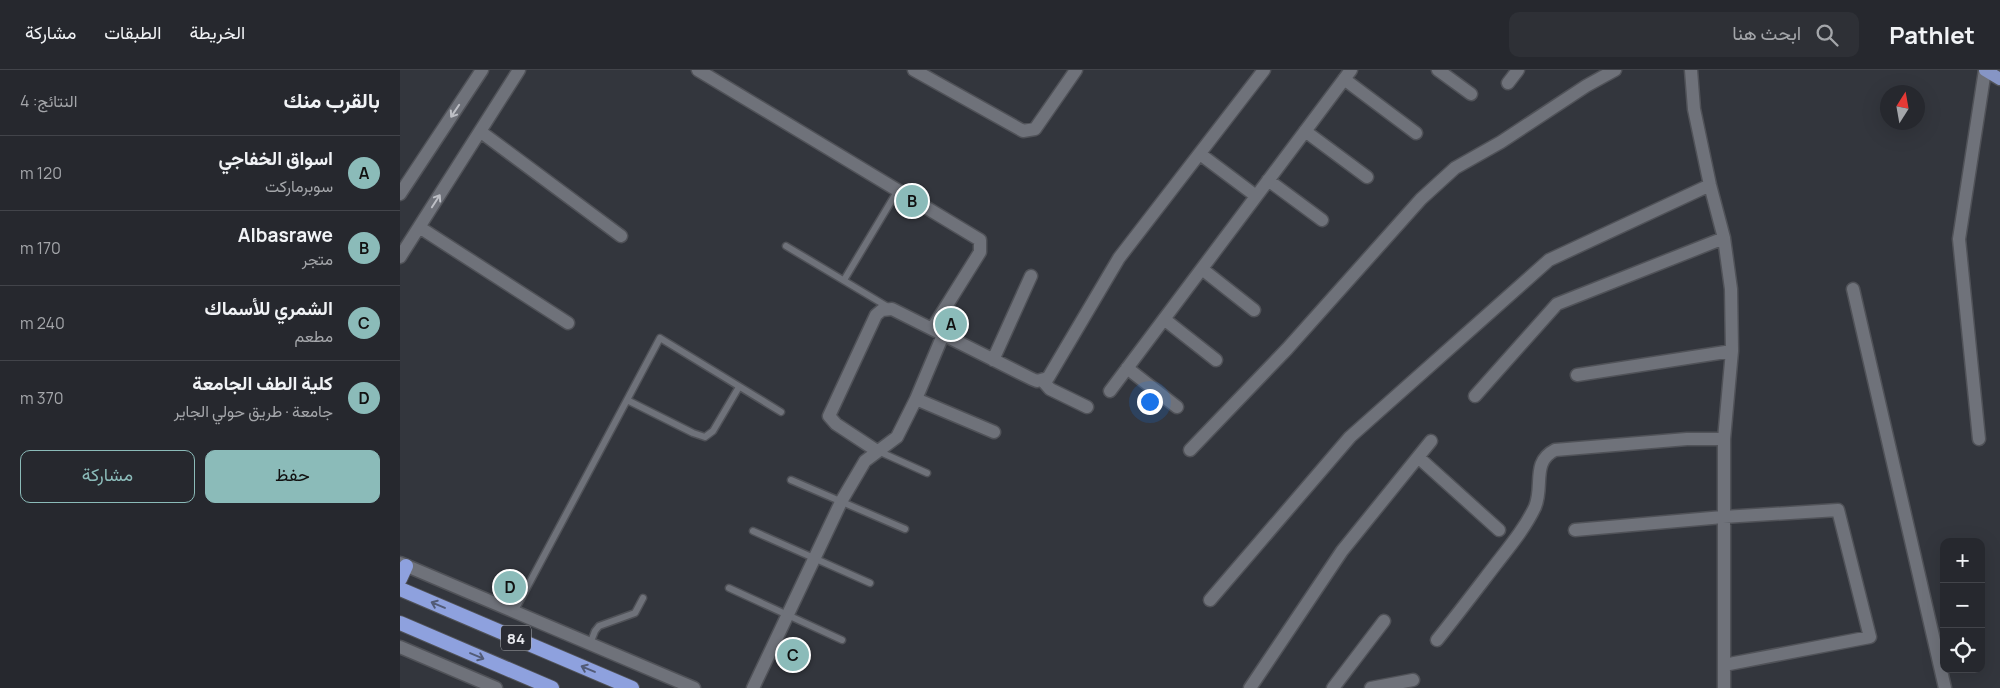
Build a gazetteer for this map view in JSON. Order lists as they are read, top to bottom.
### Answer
{
  "streets": {
    "highway": ["84"]
  },
  "north": "top",
  "page": {
    "header": "Pathlet",
    "search": "ابحث هنا",
    "nav": ["الخريطة", "الطبقات", "مشاركة"],
    "heading": ["بالقرب منك", "النتائج: 4"],
    "list": [
      {
        "mark": "A",
        "name": "اسواق الخفاجي",
        "note": "سوبرماركت",
        "value": "120 m"
      },
      {
        "mark": "B",
        "name": "Albasrawe",
        "note": "متجر",
        "value": "170 m"
      },
      {
        "mark": "C",
        "name": "الشمري للأسماك",
        "note": "مطعم",
        "value": "240 m"
      },
      {
        "mark": "D",
        "name": "كلية الطف الجامعة",
        "note": "جامعة · طريق حولي الجاير",
        "value": "370 m"
      }
    ],
    "pins": [
      "B",
      "A",
      "D",
      "C"
    ],
    "buttons": ["حفظ", "مشاركة"],
    "map_buttons": ["+", "−"]
  }
}
